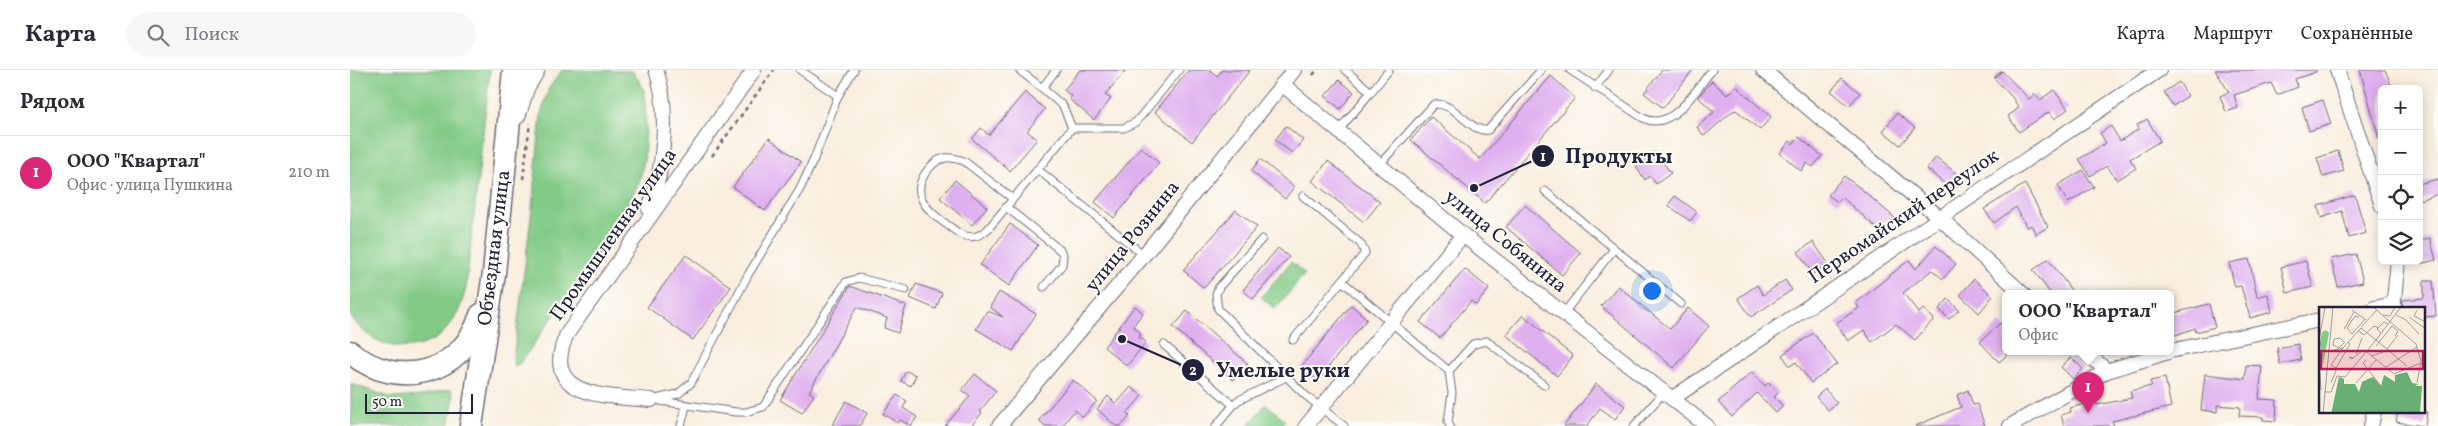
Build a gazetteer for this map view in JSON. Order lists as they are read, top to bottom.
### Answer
{
  "streets": {
    "highway": ["Объездная улица"],
    "street": [
      "Первомайский переулок",
      "Промышленная улица",
      "улица Рознина",
      "улица Собянина"
    ]
  },
  "crossings": [
    ["Первомайский переулок", "улица Собянина"],
    ["улица Рознина", "улица Собянина"]
  ],
  "places": ["Продукты", "Умелые руки"],
  "scale_bar": "50 m",
  "page": {
    "header": "Карта",
    "search": "Поиск",
    "nav": ["Карта", "Маршрут", "Сохранённые"],
    "heading": "Рядом",
    "map_buttons": ["+", "−"],
    "list": [
      {
        "mark": "1",
        "name": "ООО \"Квартал\"",
        "note": "Офис · улица Пушкина",
        "value": "210 m"
      }
    ],
    "popup": ["ООО \"Квартал\"", "Офис"],
    "pins": "1",
    "scale": "50 m"
  }
}
